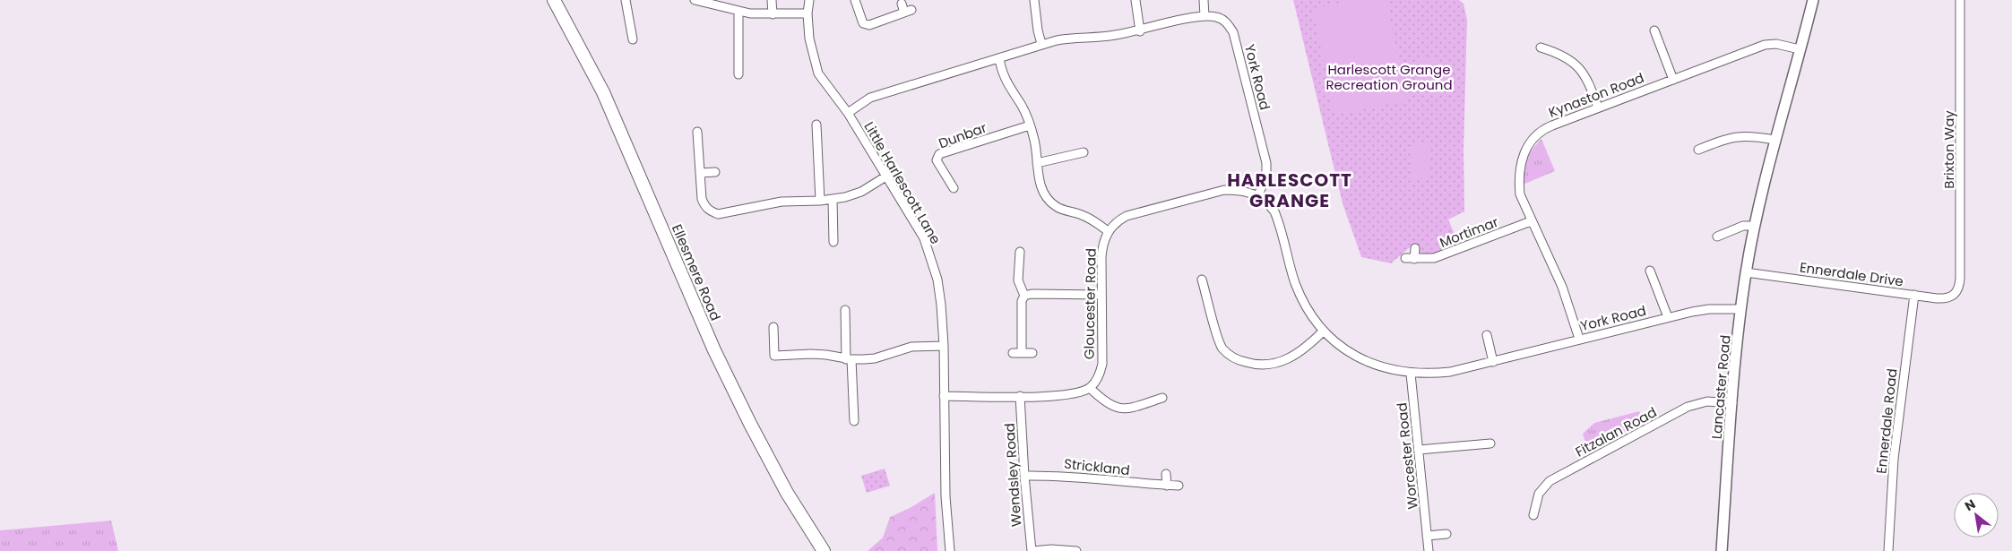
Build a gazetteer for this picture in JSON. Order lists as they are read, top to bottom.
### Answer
{
  "streets": {
    "main road": ["Ellesmere Road"],
    "street": [
      "York Road",
      "Kynaston Road",
      "Dunbar",
      "Brixton Way",
      "Little Harlescott Lane",
      "Mortimar",
      "Ennerdale Drive",
      "Gloucester Road",
      "Lancaster Road",
      "Ennerdale Road",
      "Fitzalan Road",
      "Worcester Road",
      "Strickland",
      "Wendsley Road"
    ]
  },
  "crossings": [
    ["York Road", "Kynaston Road"],
    ["York Road", "Little Harlescott Lane"],
    ["York Road", "Gloucester Road"],
    ["York Road", "Lancaster Road"],
    ["York Road", "Worcester Road"],
    ["Kynaston Road", "Mortimar"],
    ["Kynaston Road", "Lancaster Road"],
    ["Brixton Way", "Ennerdale Drive"],
    ["Ennerdale Drive", "Lancaster Road"],
    ["Ennerdale Drive", "Ennerdale Road"],
    ["Lancaster Road", "Fitzalan Road"],
    ["Strickland", "Wendsley Road"]
  ],
  "districts": ["HARLESCOTT GRANGE"],
  "parks": ["Harlescott Grange Recreation Ground"],
  "north": "top left"
}
